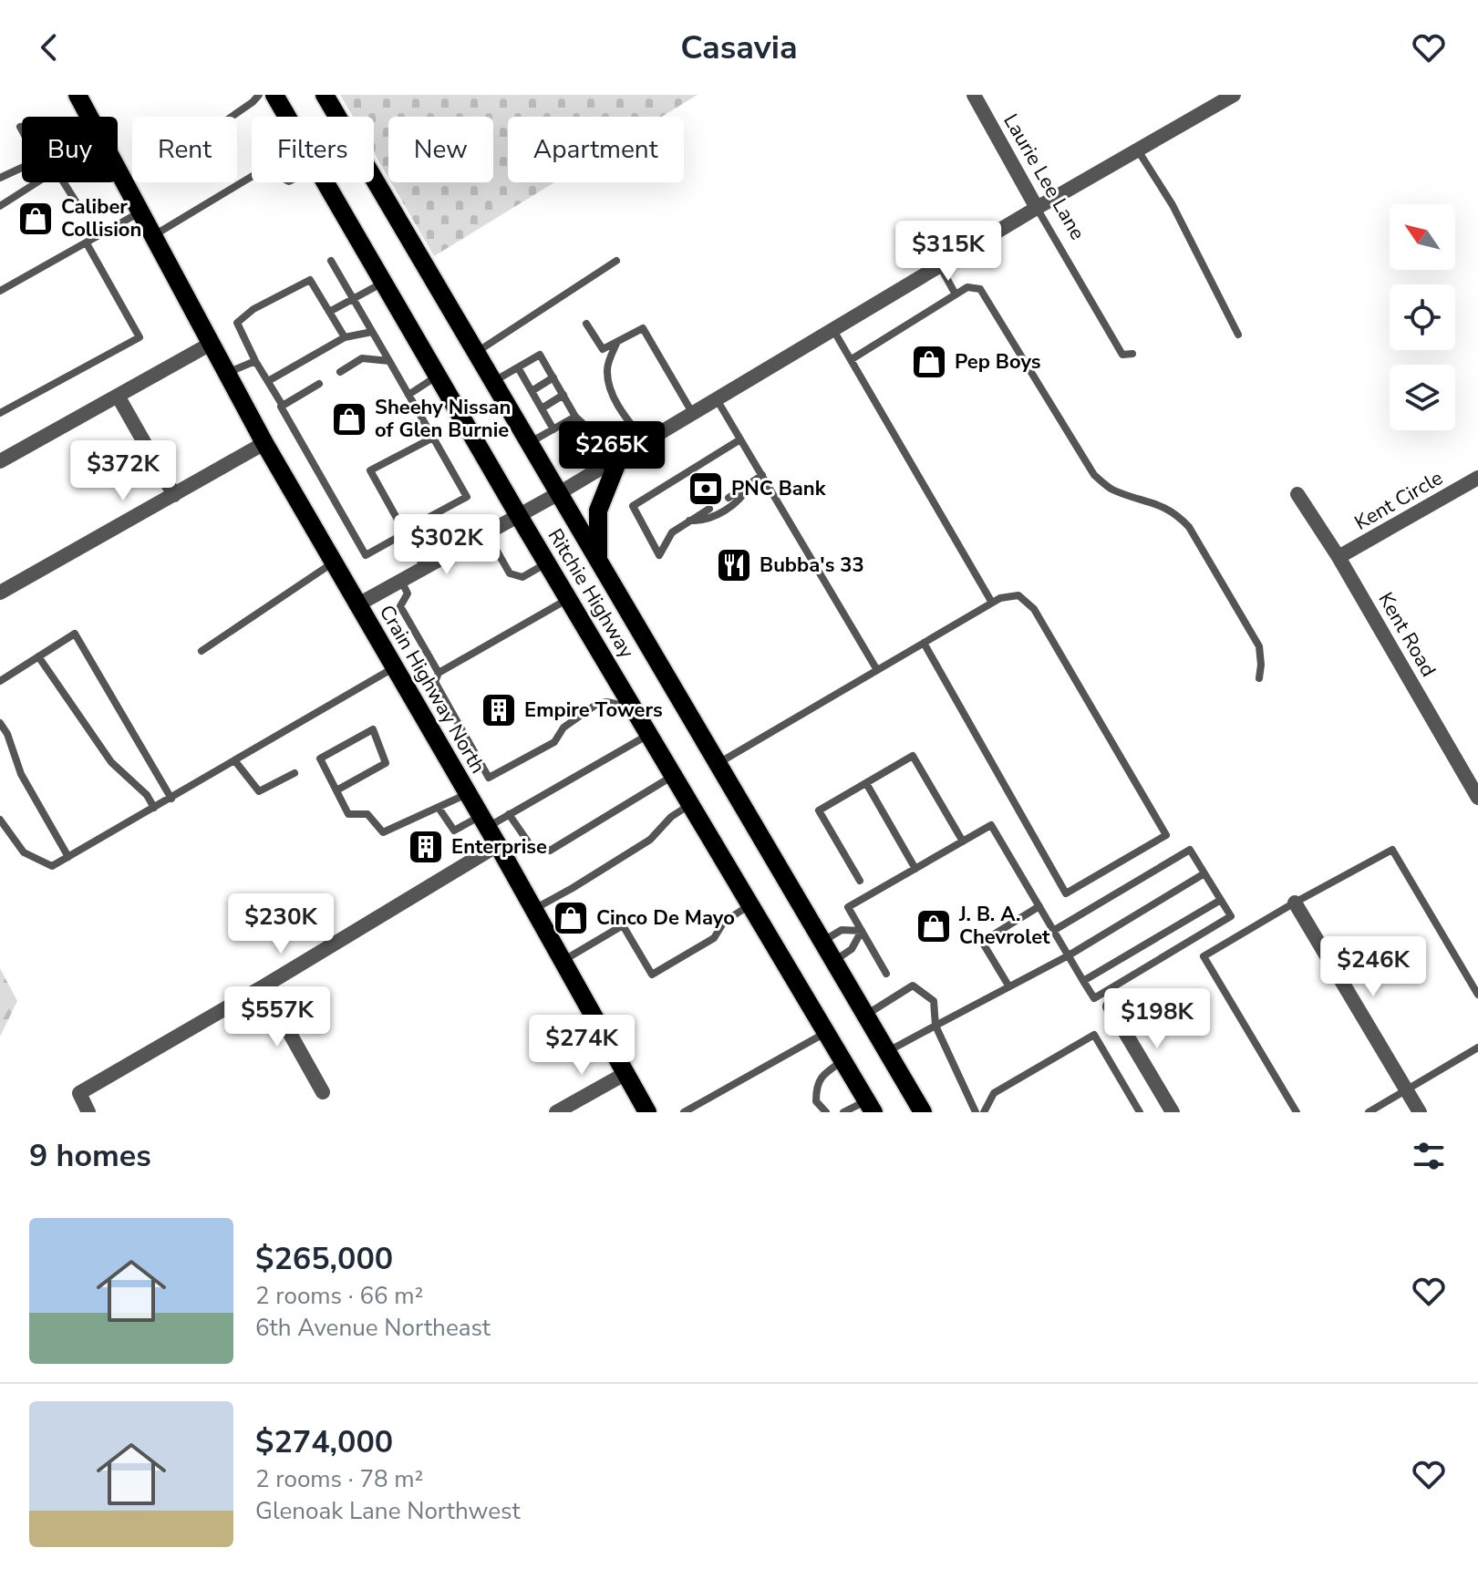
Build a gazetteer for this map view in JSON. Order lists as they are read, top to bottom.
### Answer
{
  "streets": {
    "main road": ["Ritchie Highway", "Crain Highway North"],
    "street": ["Laurie Lee Lane", "Kent Circle", "Kent Road"]
  },
  "crossings": [
    ["Kent Circle", "Kent Road"]
  ],
  "places": {
    "shop": [
      "Caliber Collision",
      "Pep Boys",
      "Sheehy Nissan of Glen Burnie",
      "Cinco De Mayo",
      "J. B. A. Chevrolet"
    ],
    "bank": ["PNC Bank"],
    "restaurant": ["Bubba's 33"],
    "building": ["Empire Towers", "Enterprise"]
  },
  "north": "top left",
  "page": {
    "header": "Casavia",
    "chip": [
      "Buy",
      "Rent",
      "Filters",
      "New",
      "Apartment"
    ],
    "price": [
      "$315K",
      "$265K",
      "$372K",
      "$302K",
      "$230K",
      "$246K",
      "$557K",
      "$198K",
      "$274K"
    ],
    "heading": "9 homes",
    "list": [
      {
        "name": "$265,000",
        "note": "2 rooms · 66 m² · 6th Avenue Northeast"
      },
      {
        "name": "$274,000",
        "note": "2 rooms · 78 m² · Glenoak Lane Northwest"
      }
    ]
  }
}
